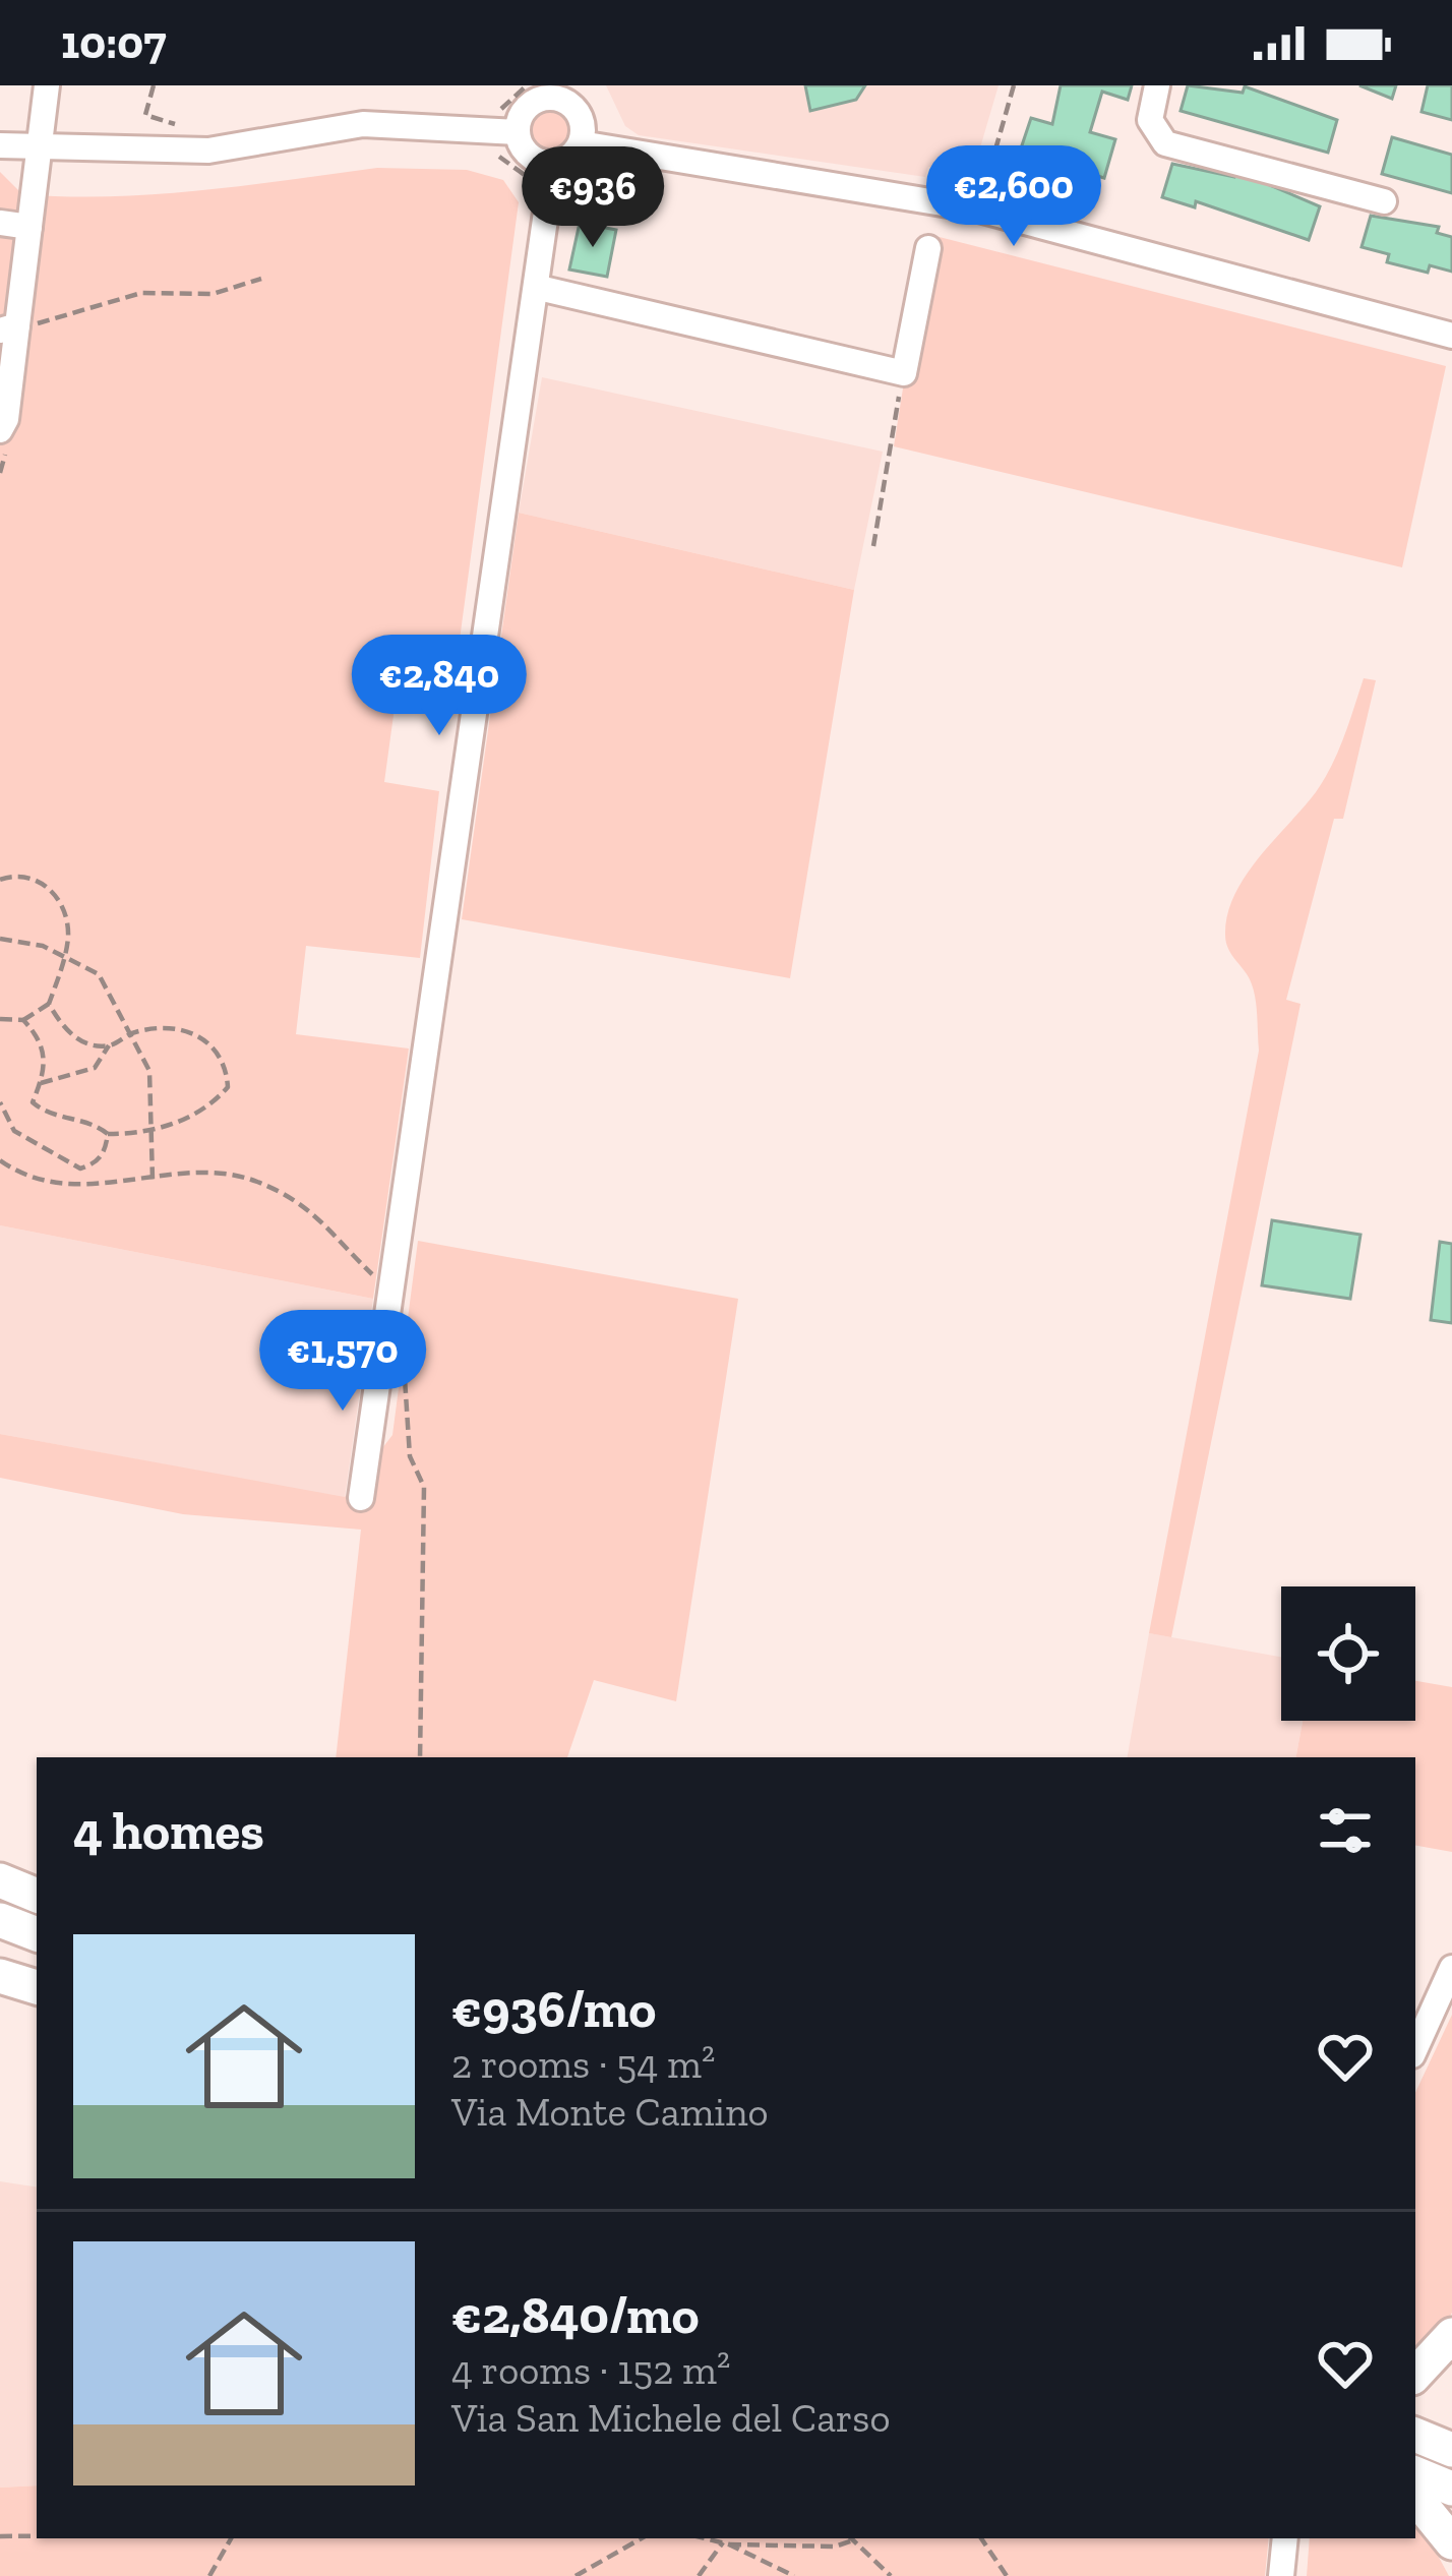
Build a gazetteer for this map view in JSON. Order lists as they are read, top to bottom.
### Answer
{
  "page": {
    "status": "10:07",
    "price": [
      "€2,600",
      "€936",
      "€2,840",
      "€1,570"
    ],
    "heading": "4 homes",
    "list": [
      {
        "name": "€936/mo",
        "note": "2 rooms · 54 m² · Via Monte Camino"
      },
      {
        "name": "€2,840/mo",
        "note": "4 rooms · 152 m² · Via San Michele del Carso"
      }
    ]
  }
}
